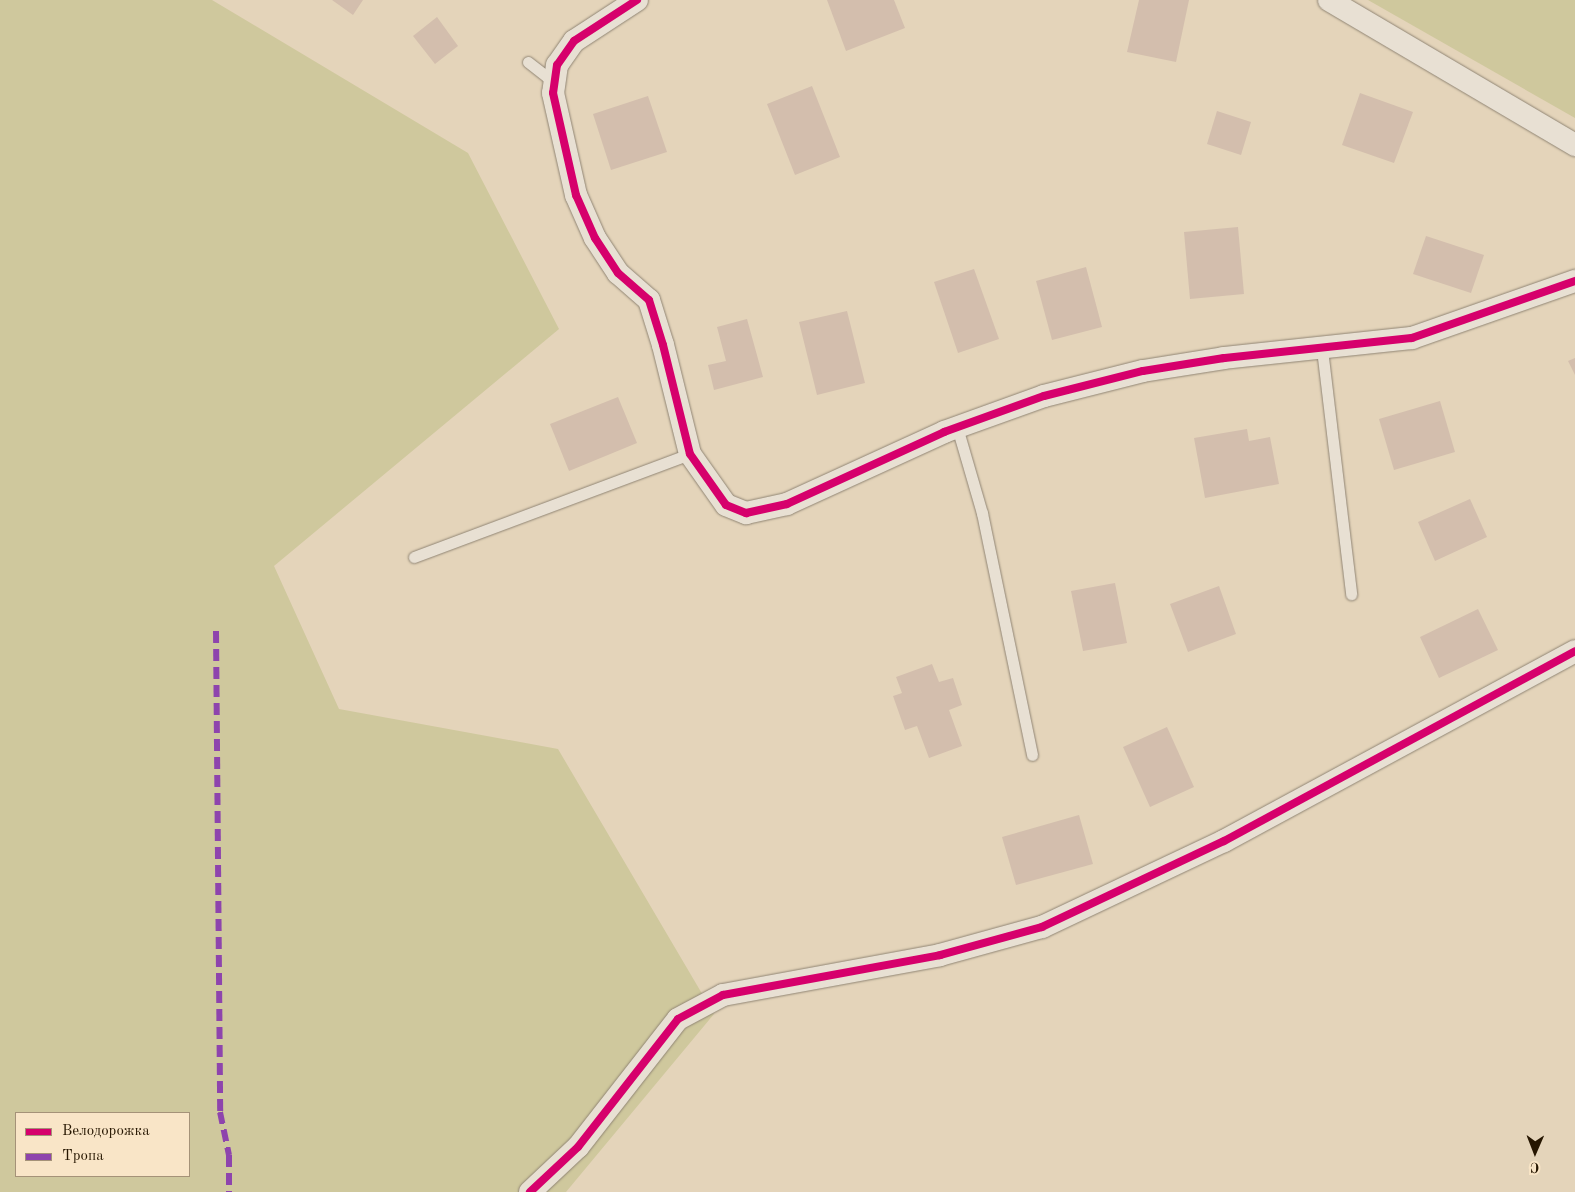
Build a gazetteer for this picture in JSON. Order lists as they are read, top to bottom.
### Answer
{
  "legend": ["Велодорожка", "Тропа"],
  "north": "bottom"
}
